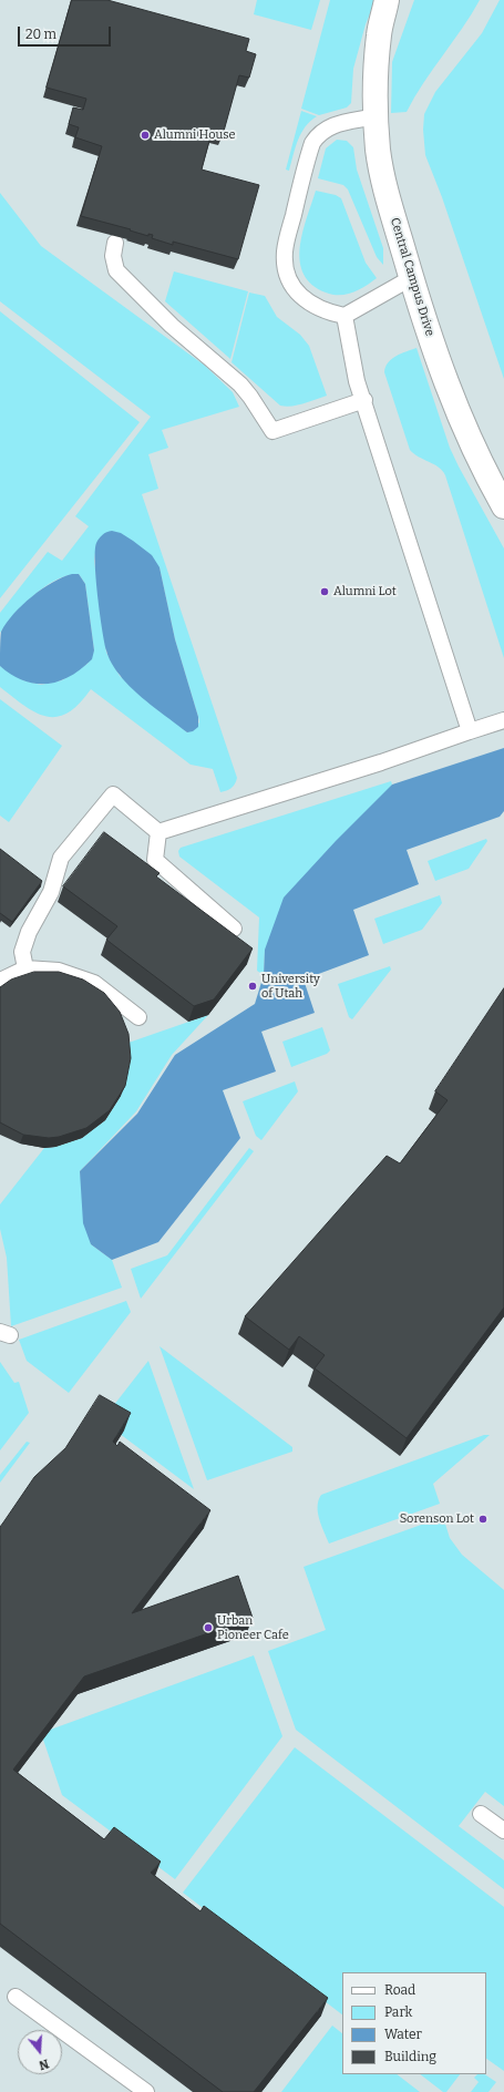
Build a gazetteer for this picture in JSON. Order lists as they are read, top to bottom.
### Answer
{
  "streets": {
    "street": ["Central Campus Drive"]
  },
  "places": [
    "Alumni House",
    "Alumni Lot",
    "University of Utah",
    "Sorenson Lot",
    "Urban Pioneer Cafe"
  ],
  "legend": [
    "Road",
    "Park",
    "Water",
    "Building"
  ],
  "scale_bar": "20 m",
  "north": "bottom"
}
